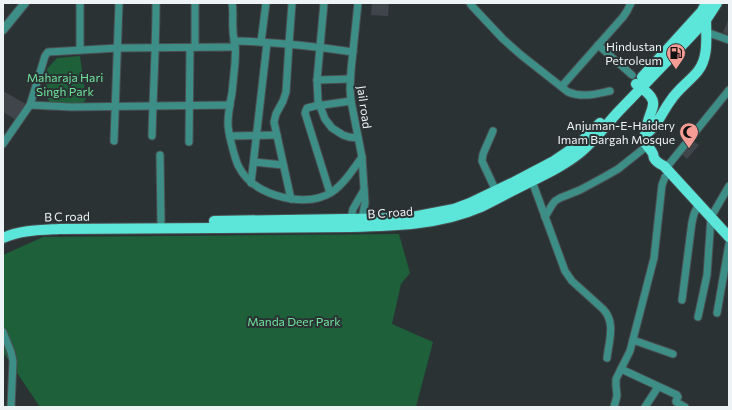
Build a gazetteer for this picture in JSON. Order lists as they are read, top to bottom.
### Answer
{
  "streets": {
    "main road": ["B C road"],
    "street": ["Jail road"]
  },
  "crossings": [
    ["Jail road", "B C road"]
  ],
  "parks": ["Maharaja Hari Singh Park", "Manda Deer Park"],
  "places": {
    "fuel station": ["Hindustan Petroleum"],
    "mosque": ["Anjuman-E-Haidery Imam Bargah Mosque"]
  }
}
